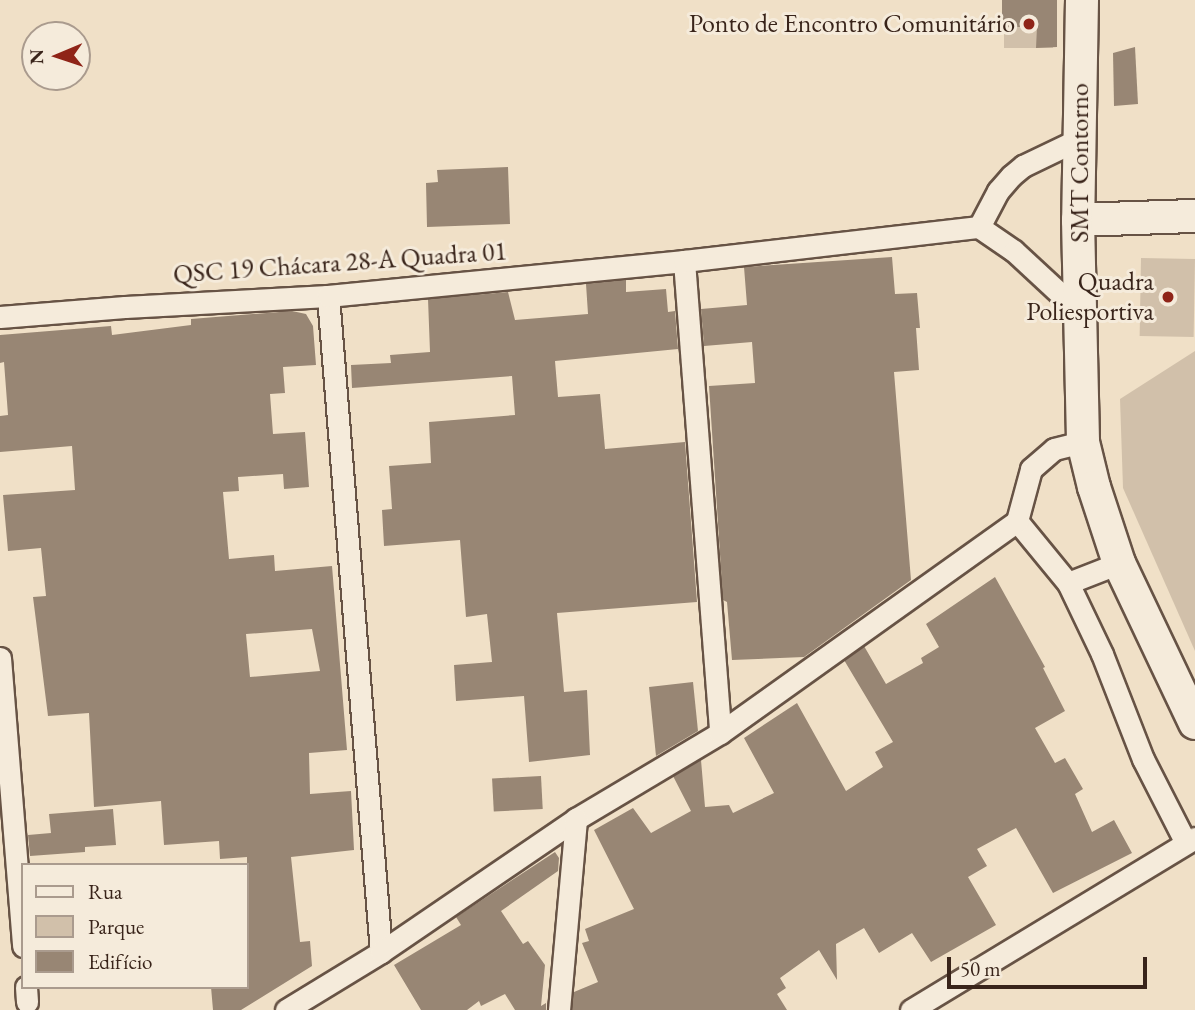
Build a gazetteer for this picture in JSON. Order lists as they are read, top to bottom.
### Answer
{
  "streets": {
    "street": ["SMT Contorno", "QSC 19 Chácara 28-A Quadra 01"]
  },
  "places": ["Ponto de Encontro Comunitário", "Quadra Poliesportiva"],
  "legend": ["Rua", "Parque", "Edifício"],
  "scale_bar": "50 m",
  "north": "left"
}
